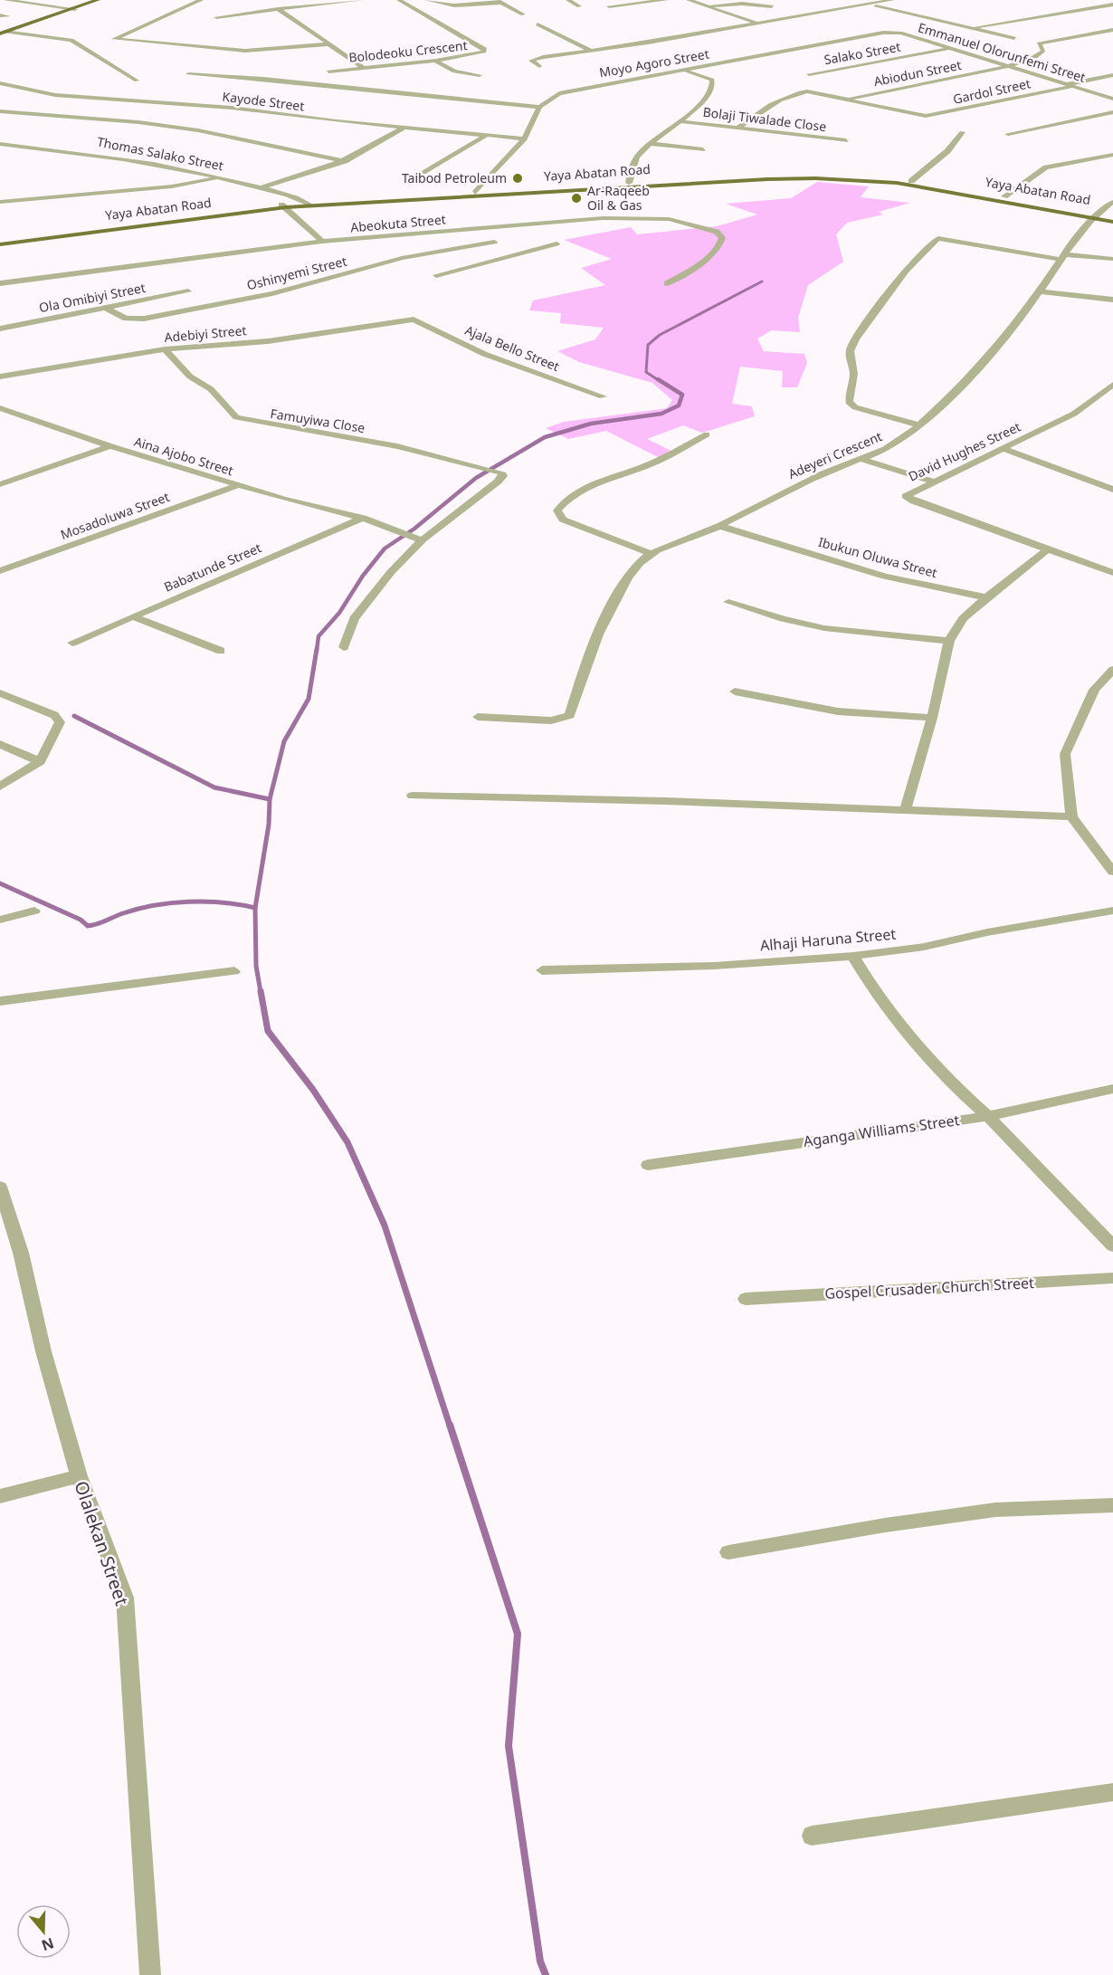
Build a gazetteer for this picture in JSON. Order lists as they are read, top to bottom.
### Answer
{
  "streets": {
    "main road": ["Yaya Abatan Road"],
    "street": [
      "Bolodeoku Crescent",
      "Emmanuel Olorunfemi Street",
      "Salako Street",
      "Moyo Agoro Street",
      "Abiodun Street",
      "Gardol Street",
      "Kayode Street",
      "Bolaji Tiwalade Close",
      "Thomas Salako Street",
      "Abeokuta Street",
      "Oshinyemi Street",
      "Ola Omibiyi Street",
      "Adebiyi Street",
      "Ajala Bello Street",
      "Famuyiwa Close",
      "David Hughes Street",
      "Adeyeri Crescent",
      "Aina Ajobo Street",
      "Mosadoluwa Street",
      "Ibukun Oluwa Street",
      "Babatunde Street",
      "Alhaji Haruna Street",
      "Aganga Williams Street",
      "Gospel Crusader Church Street",
      "Olalekan Street"
    ]
  },
  "crossings": [
    ["Emmanuel Olorunfemi Street", "Salako Street"],
    ["Emmanuel Olorunfemi Street", "Moyo Agoro Street"],
    ["Emmanuel Olorunfemi Street", "Abiodun Street"],
    ["Emmanuel Olorunfemi Street", "Gardol Street"],
    ["Abiodun Street", "Gardol Street"],
    ["Gardol Street", "Bolaji Tiwalade Close"],
    ["Thomas Salako Street", "Yaya Abatan Road"],
    ["Yaya Abatan Road", "Adeyeri Crescent"],
    ["Oshinyemi Street", "Ola Omibiyi Street"],
    ["Adebiyi Street", "Ajala Bello Street"],
    ["Adebiyi Street", "Famuyiwa Close"],
    ["Famuyiwa Close", "Aina Ajobo Street"],
    ["Adeyeri Crescent", "Ibukun Oluwa Street"],
    ["Aina Ajobo Street", "Mosadoluwa Street"],
    ["Aina Ajobo Street", "Babatunde Street"]
  ],
  "places": ["Taibod Petroleum", "Ar-Raqeeb Oil & Gas"],
  "north": "bottom"
}
